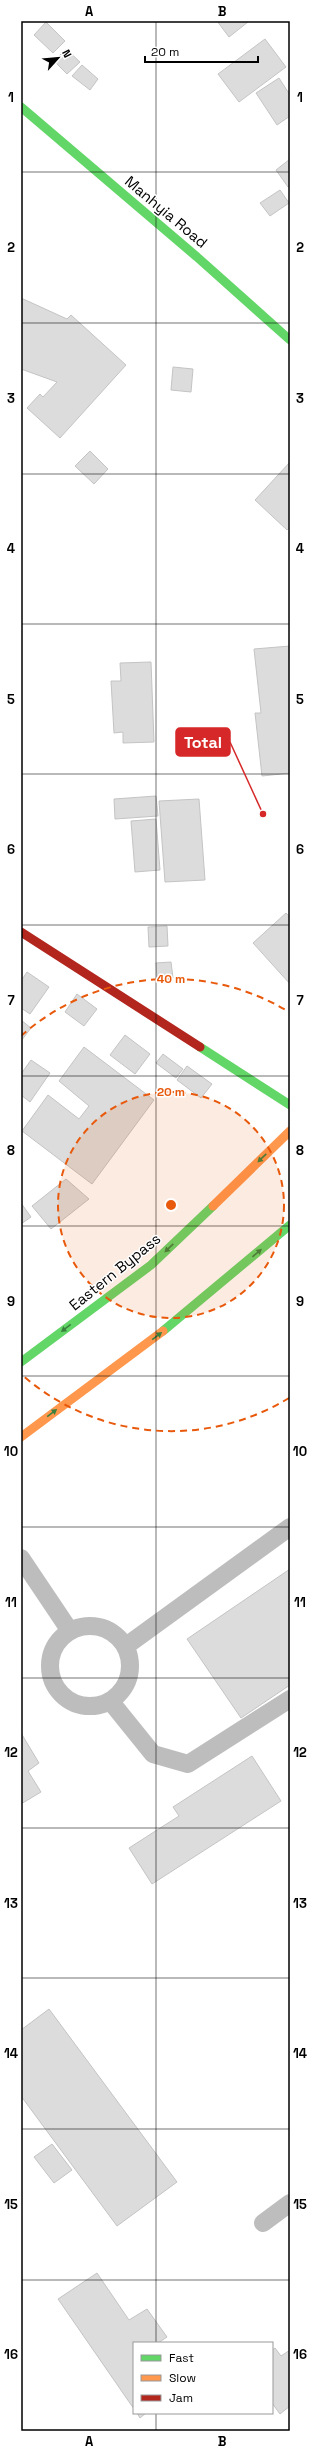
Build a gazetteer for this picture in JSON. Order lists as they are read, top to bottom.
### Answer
{
  "streets": {
    "main road": ["Manhyia Road", "Eastern Bypass"]
  },
  "places": ["Total"],
  "legend": ["Fast", "Slow", "Jam"],
  "scale_bar": "20 m",
  "north": "top right",
  "grid": {
    "columns": ["A", "B"],
    "rows": [
      "1",
      "2",
      "3",
      "4",
      "5",
      "6",
      "7",
      "8",
      "9",
      "10",
      "11",
      "12",
      "13",
      "14",
      "15",
      "16"
    ]
  },
  "rings": ["40 m", "20 m"]
}
